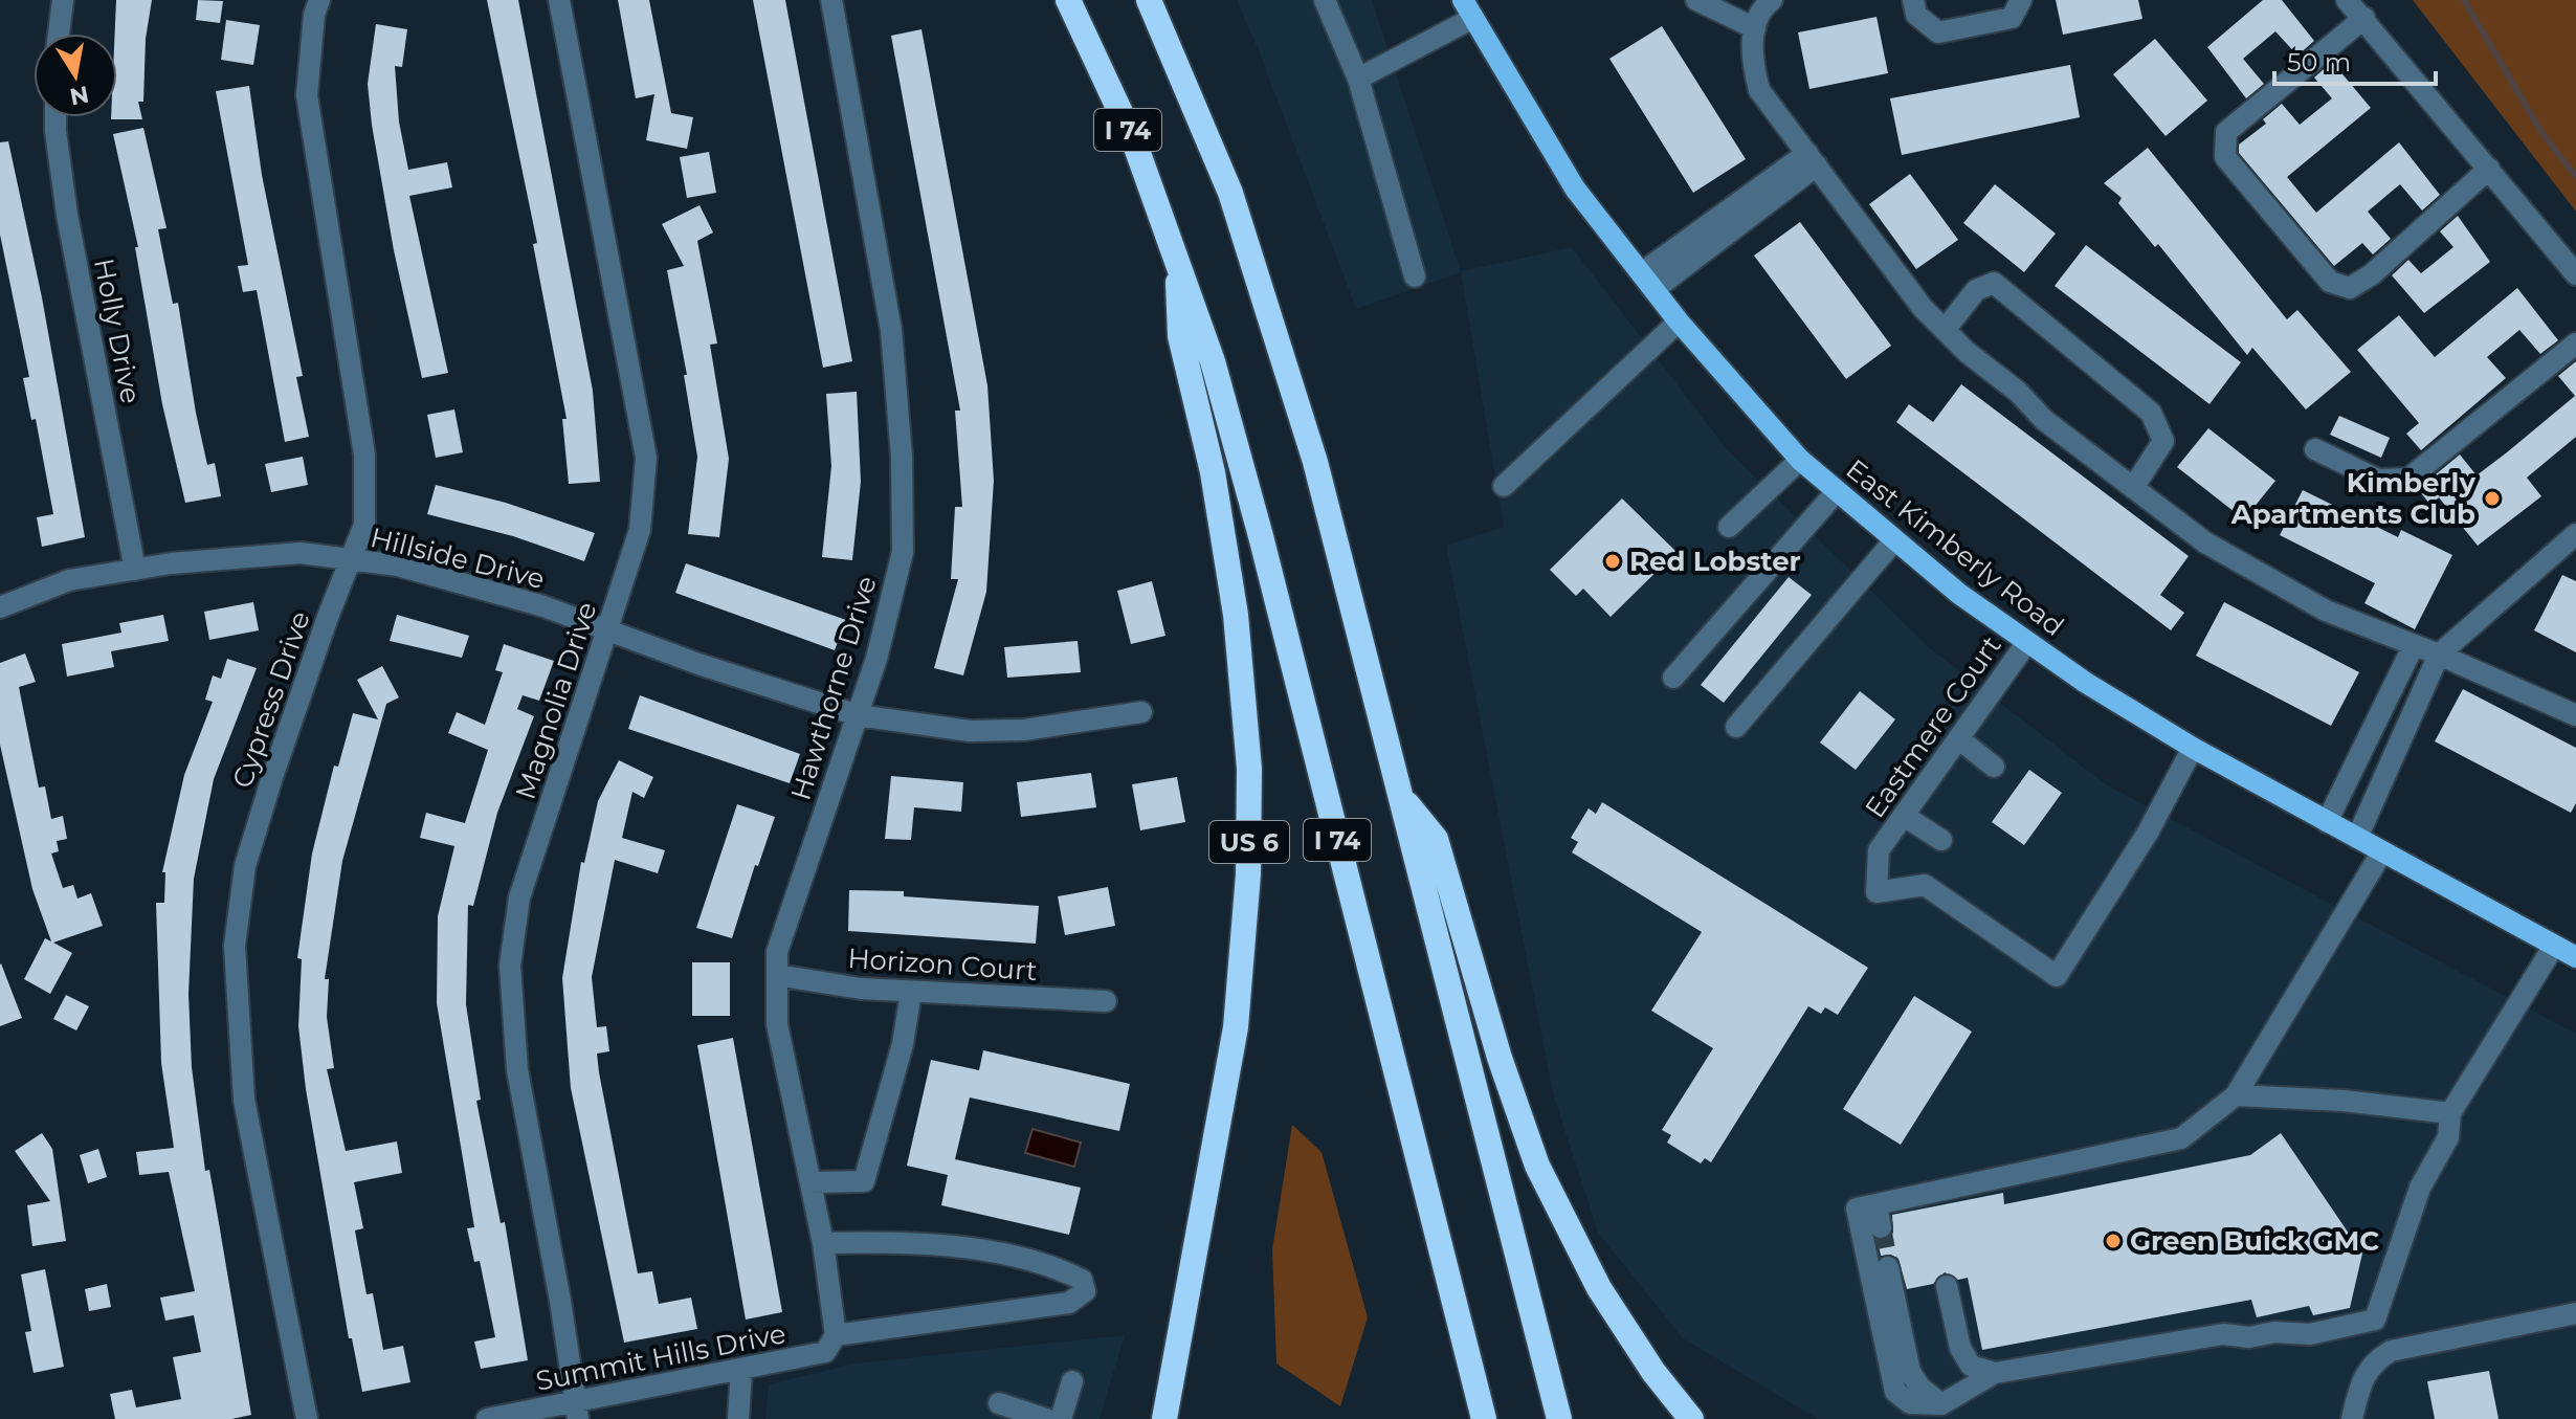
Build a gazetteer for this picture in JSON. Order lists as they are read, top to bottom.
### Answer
{
  "streets": {
    "highway": ["I 74", "US 6"],
    "main road": ["East Kimberly Road"],
    "street": [
      "Holly Drive",
      "Hillside Drive",
      "Hawthorne Drive",
      "Cypress Drive",
      "Magnolia Drive",
      "Eastmere Court",
      "Horizon Court",
      "Summit Hills Drive"
    ]
  },
  "crossings": [
    ["I 74", "US 6"],
    ["Holly Drive", "Hillside Drive"],
    ["East Kimberly Road", "Eastmere Court"],
    ["Hillside Drive", "Hawthorne Drive"],
    ["Hillside Drive", "Cypress Drive"],
    ["Hillside Drive", "Magnolia Drive"],
    ["Hawthorne Drive", "Horizon Court"],
    ["Hawthorne Drive", "Summit Hills Drive"],
    ["Magnolia Drive", "Summit Hills Drive"]
  ],
  "places": ["Kimberly Apartments Club", "Red Lobster", "Green Buick GMC"],
  "scale_bar": "50 m",
  "north": "bottom"
}
